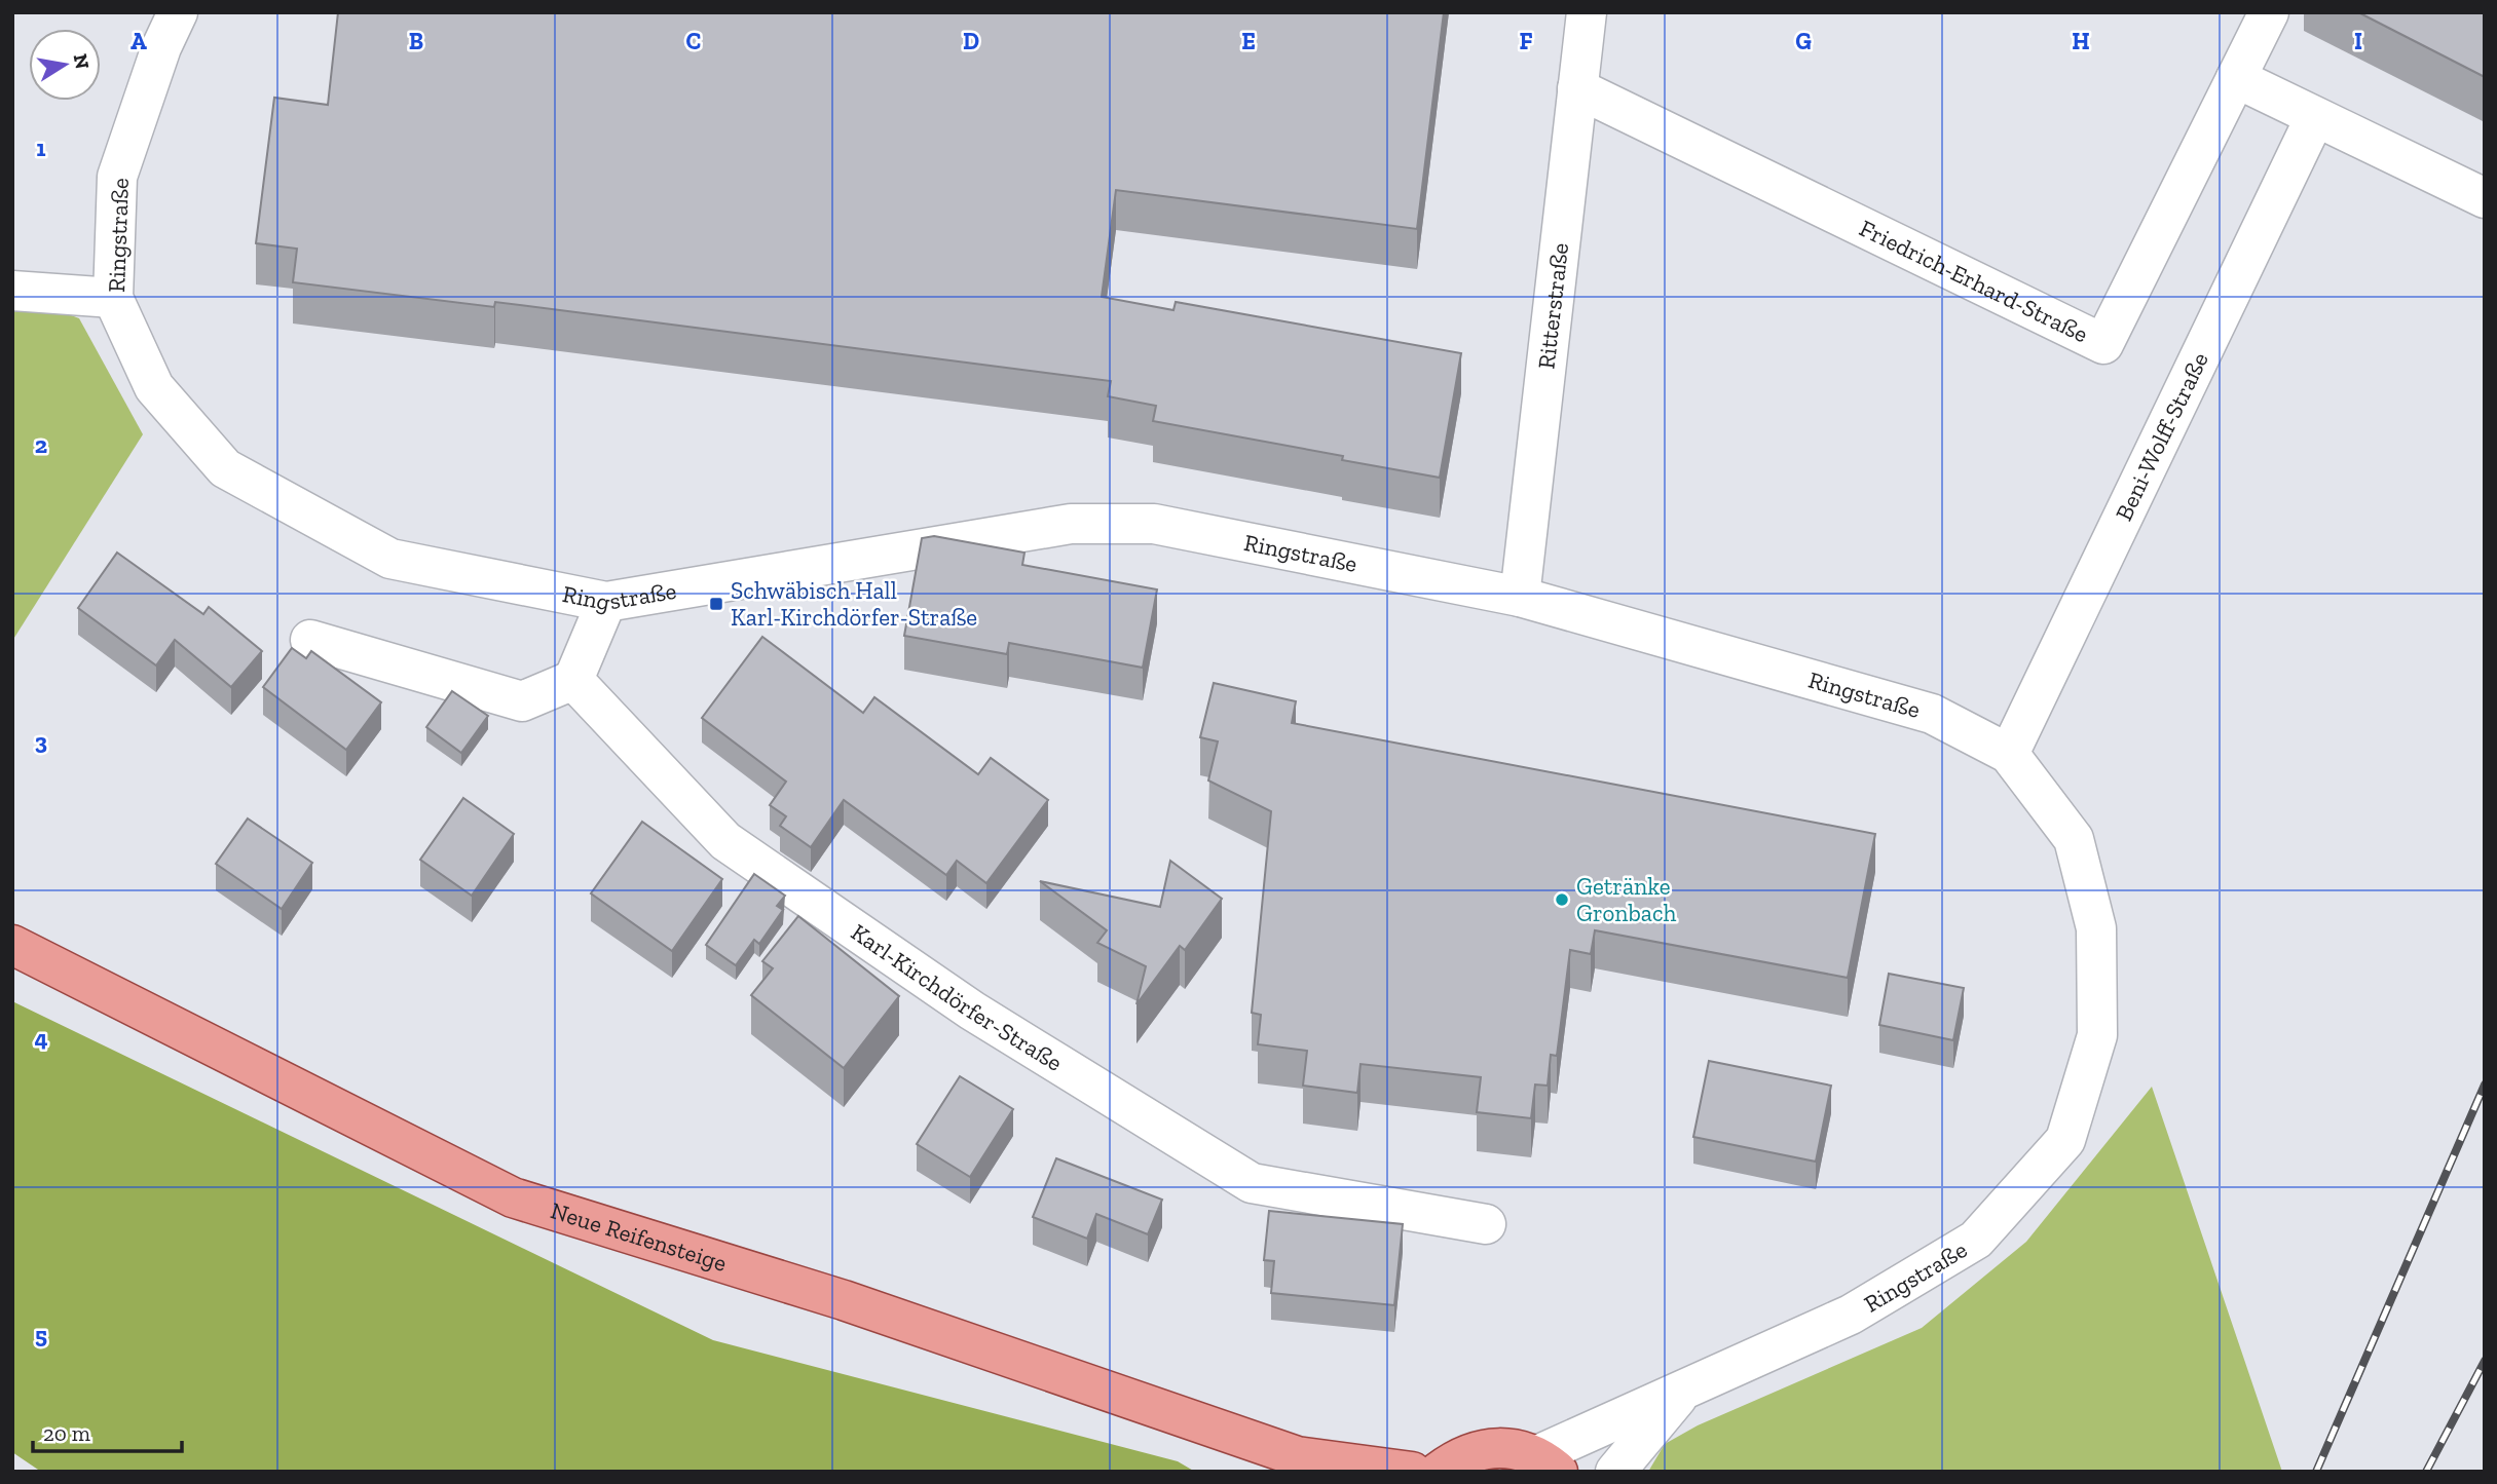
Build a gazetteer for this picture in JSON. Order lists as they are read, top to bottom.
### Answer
{
  "streets": {
    "main road": ["Neue Reifensteige"],
    "street": [
      "Ringstraße",
      "Friedrich-Erhard-Straße",
      "Ritterstraße",
      "Beni-Wolff-Straße",
      "Karl-Kirchdörfer-Straße"
    ]
  },
  "crossings": [
    ["Ringstraße", "Ritterstraße"],
    ["Ringstraße", "Beni-Wolff-Straße"],
    ["Friedrich-Erhard-Straße", "Ritterstraße"]
  ],
  "places": {
    "transit": ["Schwäbisch Hall Karl-Kirchdörfer-Straße"],
    "other": ["Getränke Gronbach"]
  },
  "scale_bar": "20 m",
  "north": "right",
  "grid": {
    "columns": [
      "A",
      "B",
      "C",
      "D",
      "E",
      "F",
      "G",
      "H",
      "I"
    ],
    "rows": [
      "1",
      "2",
      "3",
      "4",
      "5"
    ]
  }
}
